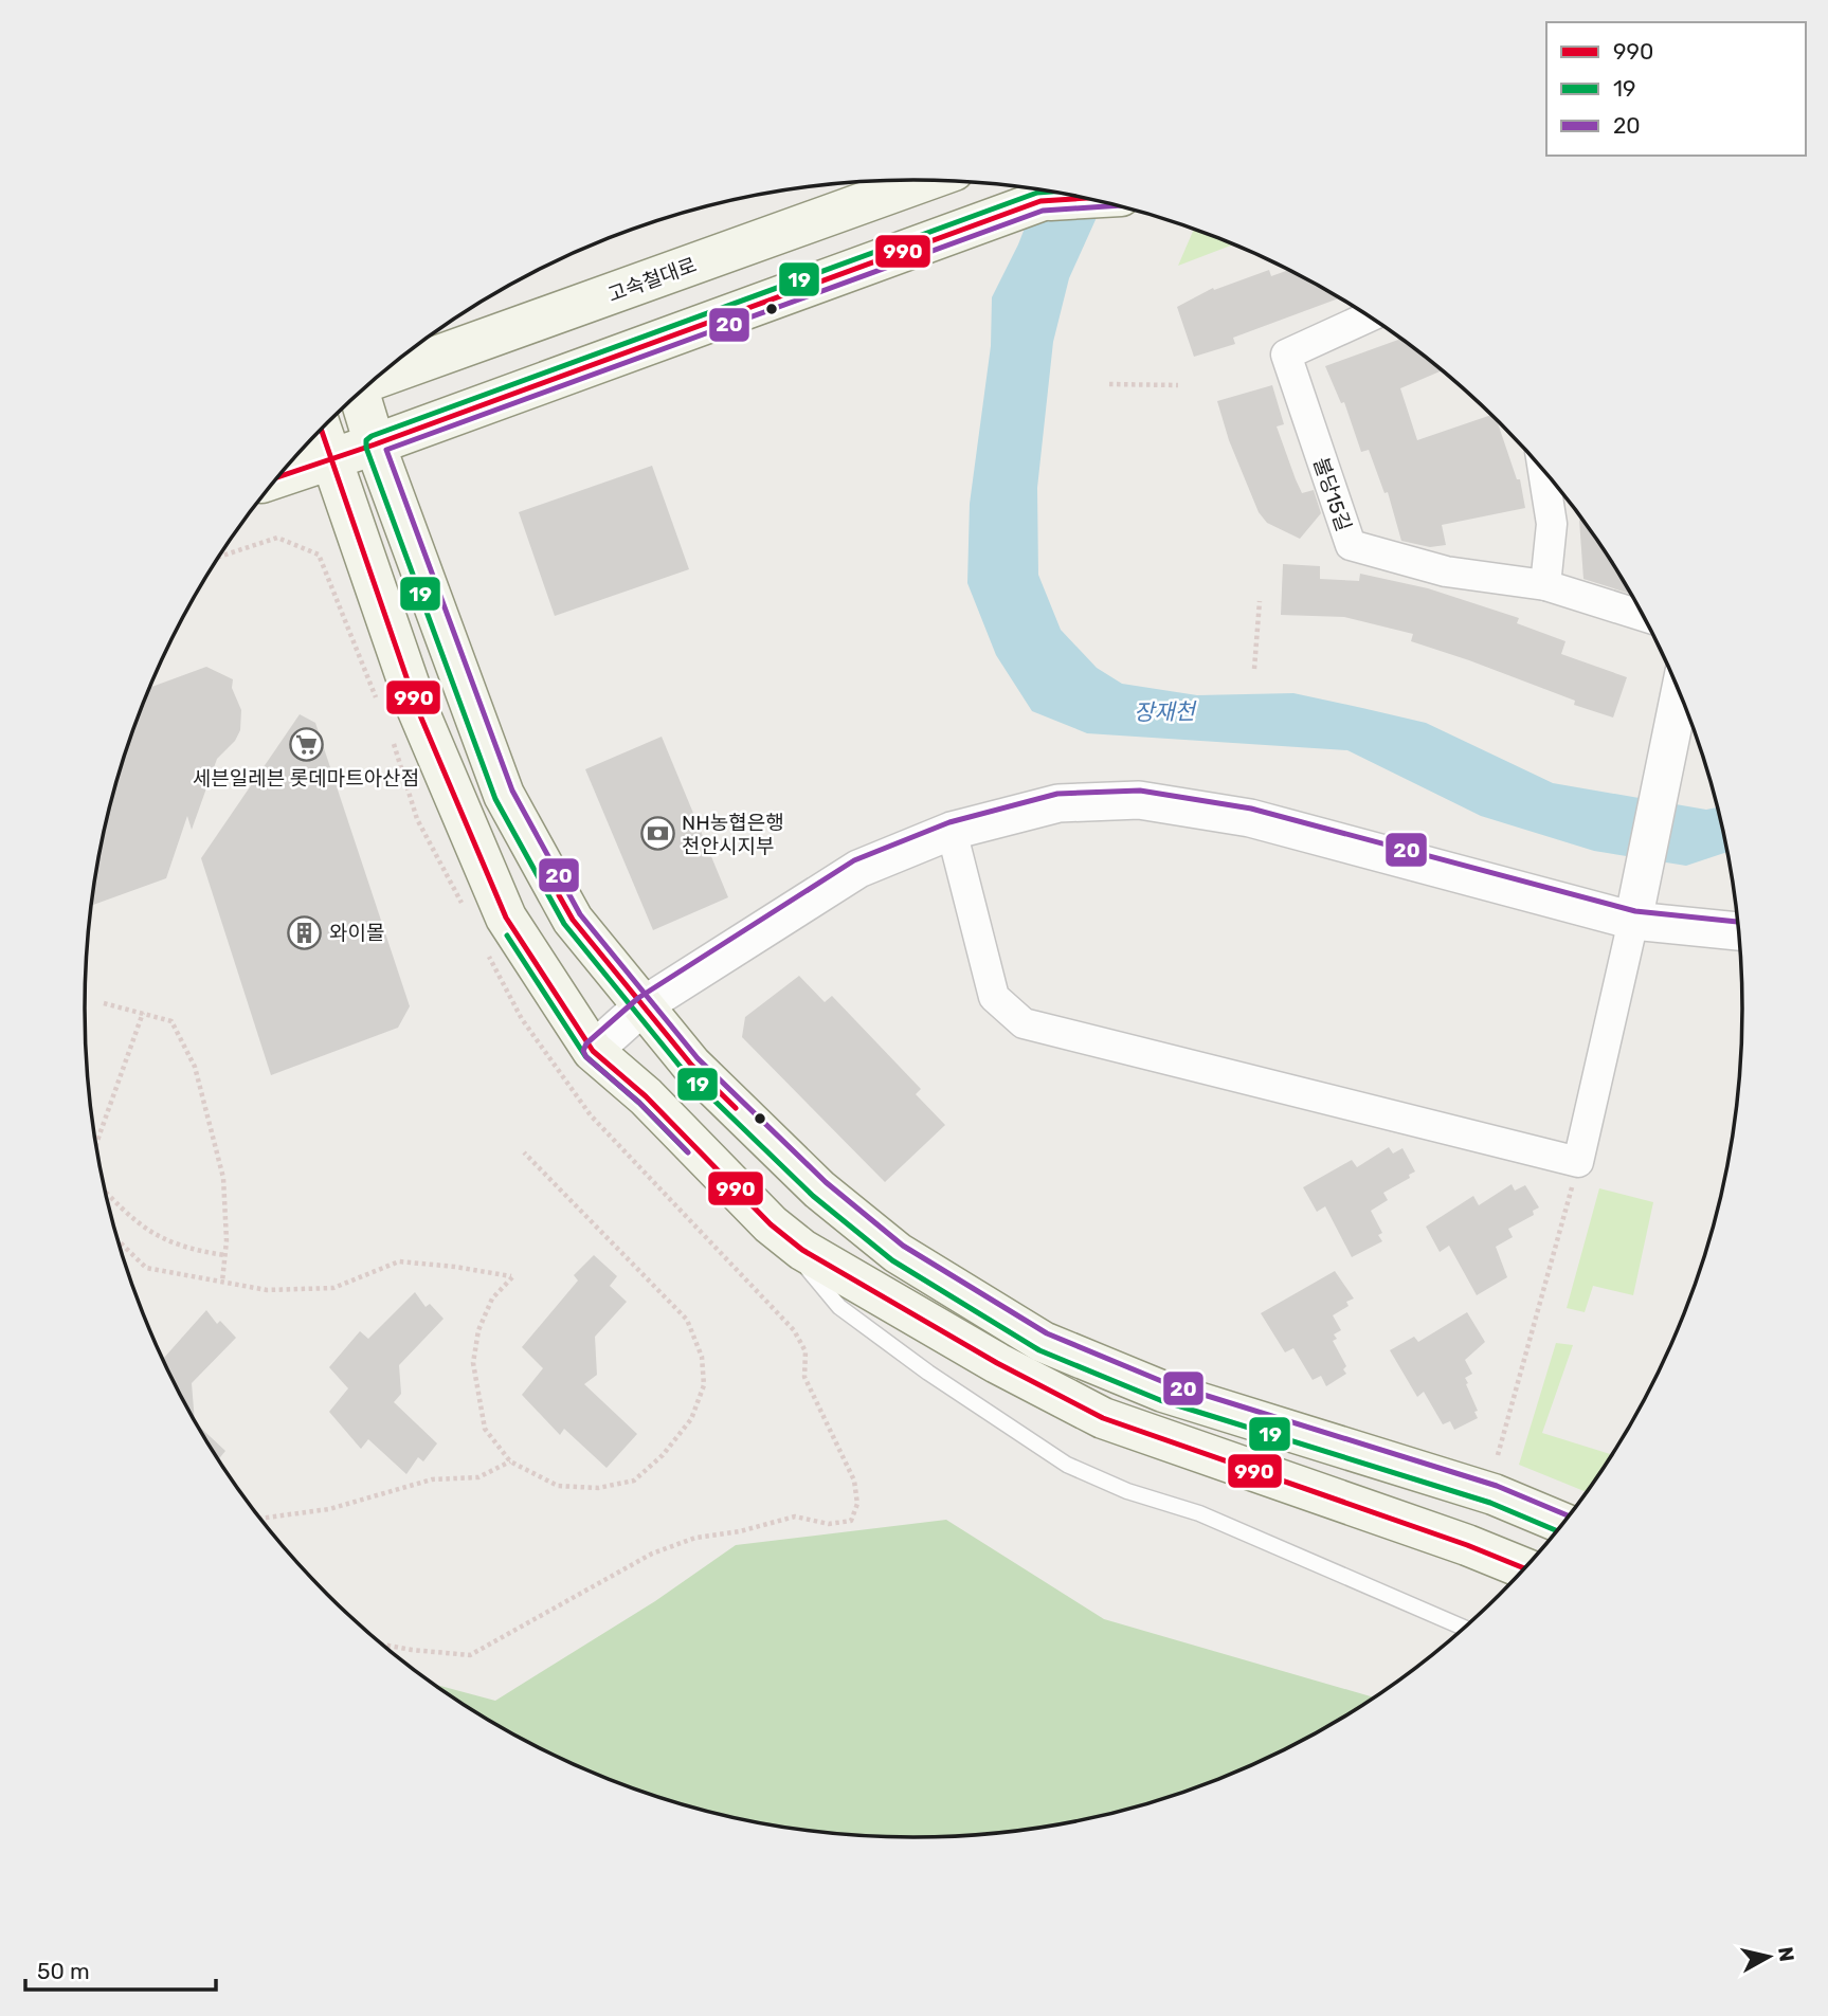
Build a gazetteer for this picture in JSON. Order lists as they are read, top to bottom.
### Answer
{
  "streets": {
    "main road": ["고속철대로"],
    "street": ["불당15길"]
  },
  "water": ["장재천"],
  "places": {
    "supermarket": ["세븐일레븐 롯데마트아산점"],
    "bank": ["NH농협은행 천안시지부"],
    "building": ["와이몰"]
  },
  "lines": ["transit line 19", "transit line 990", "transit line 20"],
  "legend": ["990", "19", "20"],
  "scale_bar": "50 m",
  "north": "right"
}
